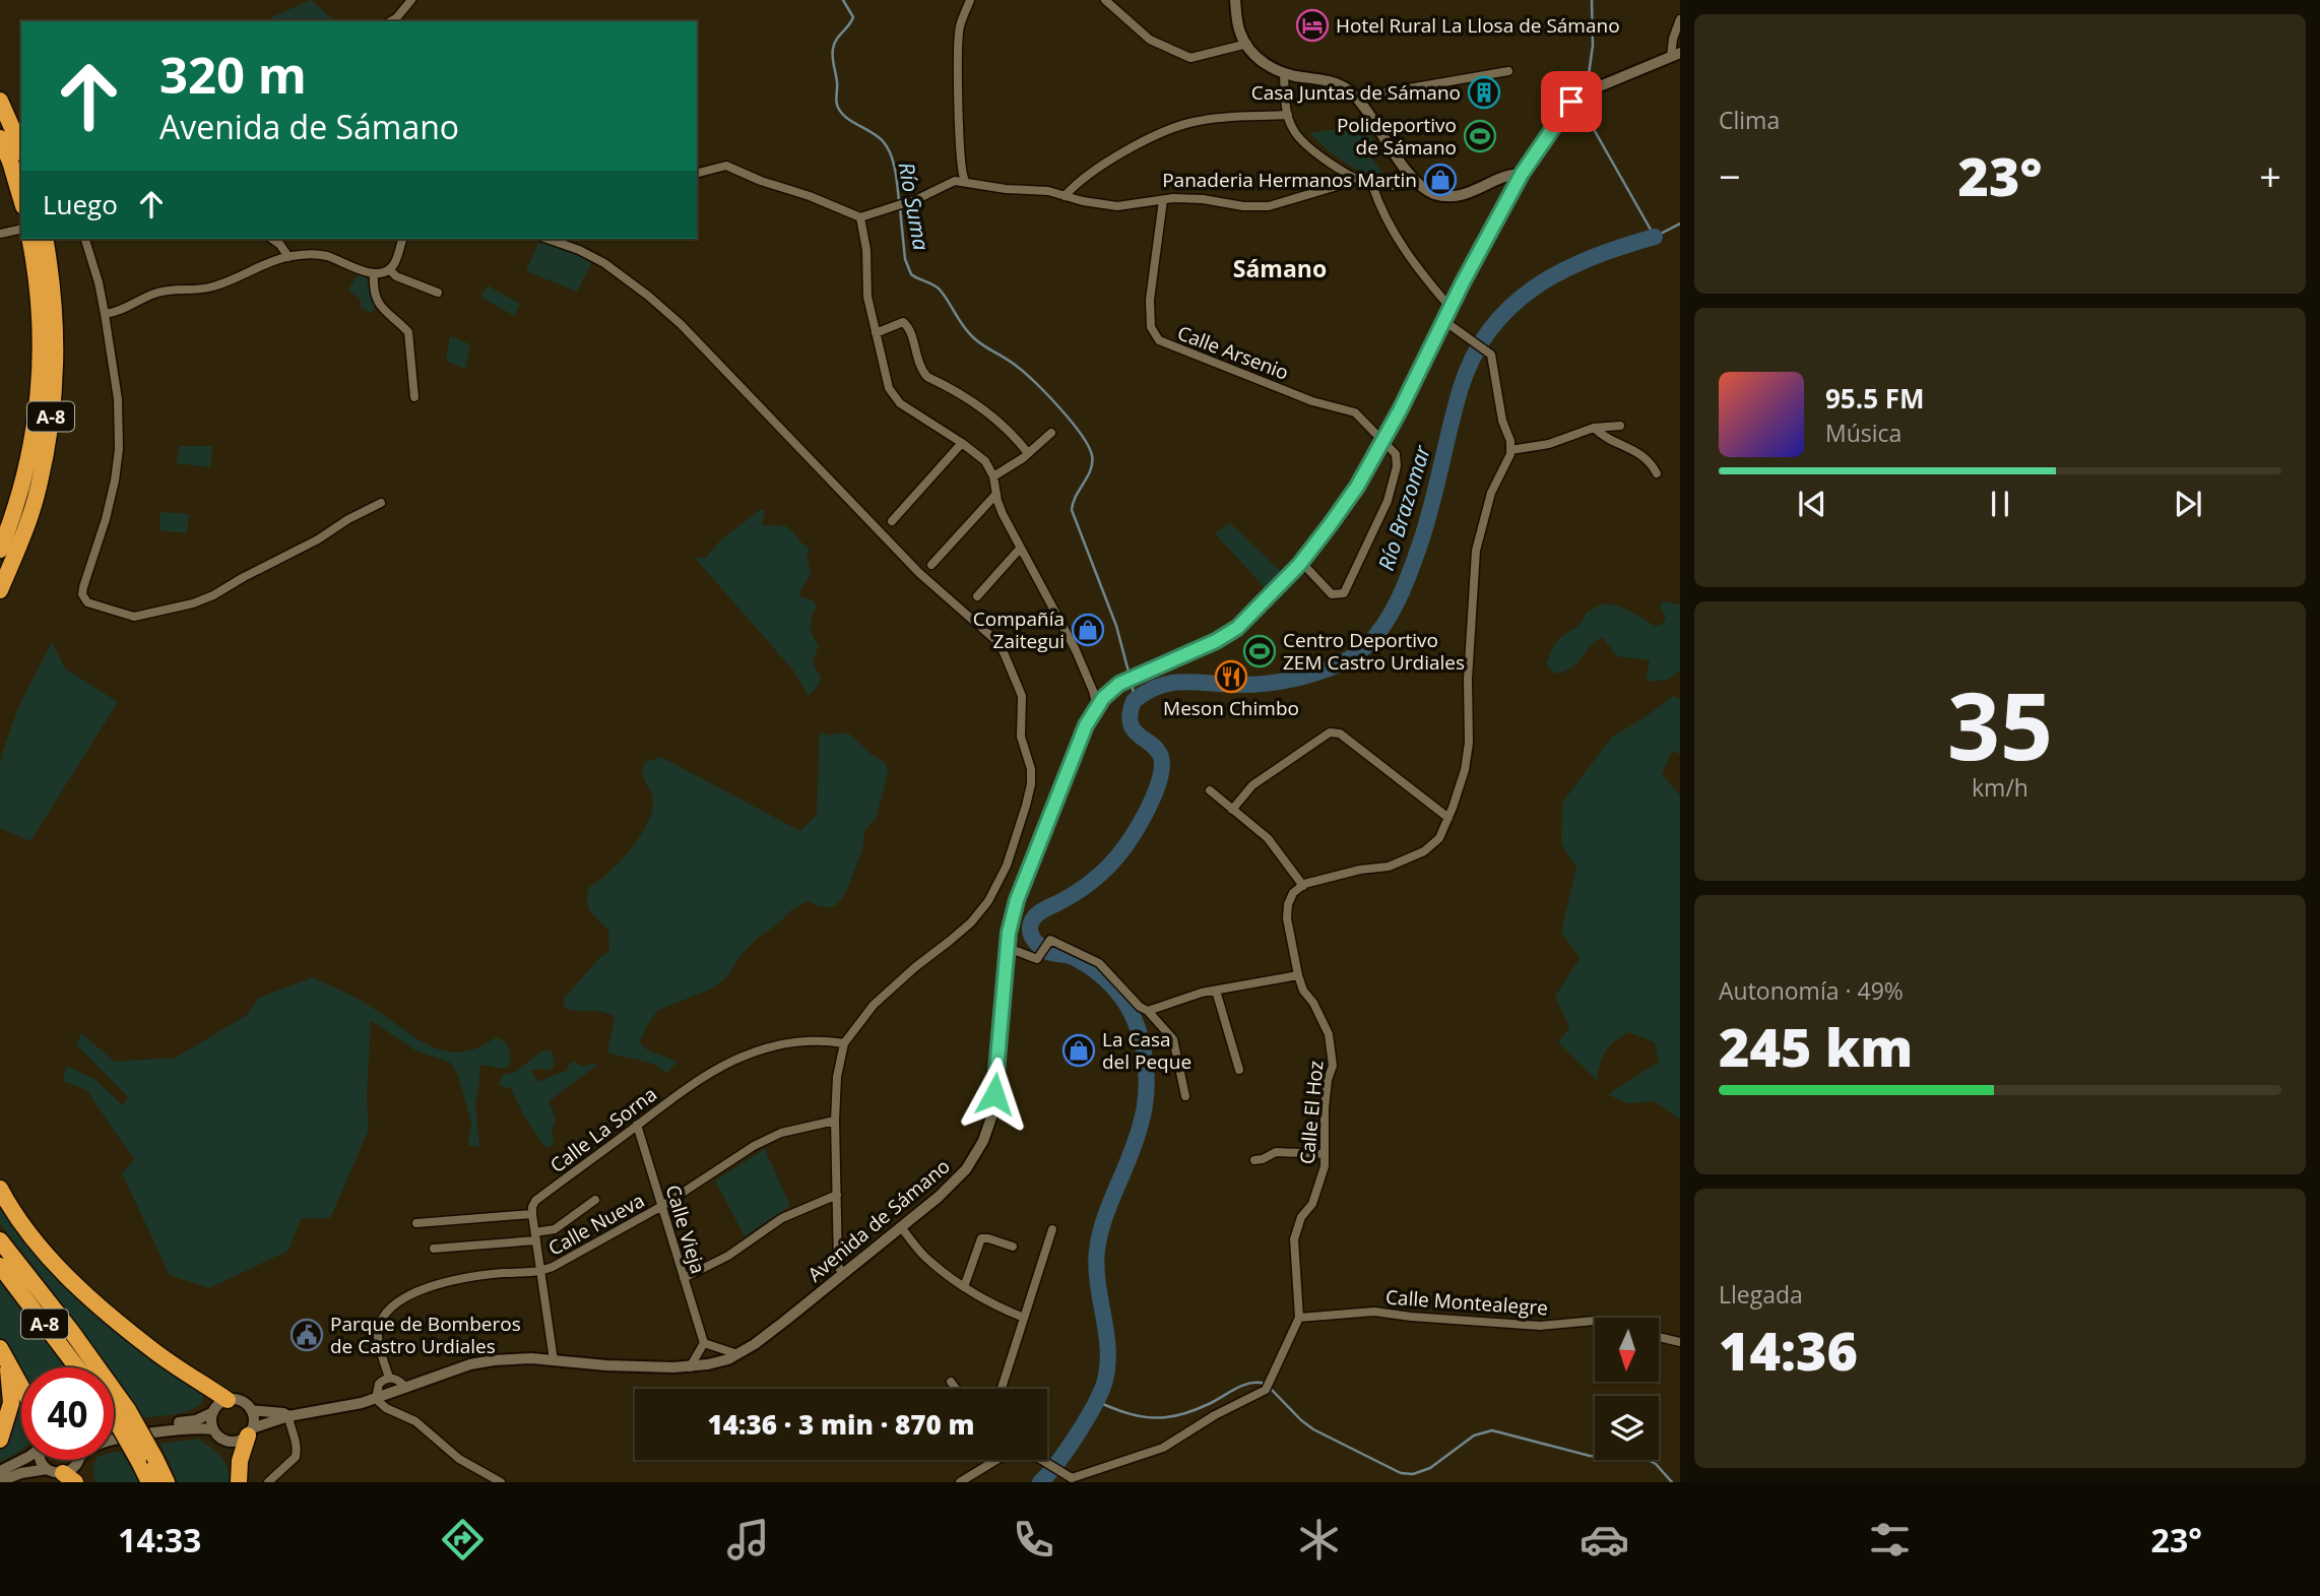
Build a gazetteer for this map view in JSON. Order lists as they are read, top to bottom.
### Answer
{
  "streets": {
    "highway": ["A-8"],
    "street": [
      "Calle Arsenio",
      "Calle El Hoz",
      "Calle La Sorna",
      "Avenida de Sámano",
      "Calle Nueva",
      "Calle Vieja",
      "Calle Montealegre"
    ]
  },
  "crossings": [
    ["Calle El Hoz", "Calle Montealegre"],
    ["Calle La Sorna", "Calle Vieja"],
    ["Calle Nueva", "Calle Vieja"]
  ],
  "districts": ["Sámano"],
  "water": ["Río Suma", "Río Brazomar"],
  "places": {
    "hotel": ["Hotel Rural La Llosa de Sámano"],
    "building": ["Casa Juntas de Sámano"],
    "sports": ["Polideportivo de Sámano", "Centro Deportivo ZEM Castro Urdiales"],
    "shop": ["Panaderia Hermanos Martin", "Compañía Zaitegui", "La Casa del Peque"],
    "restaurant": ["Meson Chimbo"],
    "public building": ["Parque de Bomberos de Castro Urdiales"]
  },
  "north": "bottom",
  "page": {
    "tile": [
      "Clima",
      ["35", "km/h"],
      ["Autonomía · 49%", "245 km"],
      ["Llegada", "14:36"]
    ],
    "turn": ["320 m", "Avenida de Sámano"],
    "heat": ["−", "23°", "+"],
    "then": "Luego",
    "song": ["95.5 FM", "Música"],
    "limit": "40",
    "trip": "14:36 · 3 min · 870 m",
    "tabs": ["14:33", "23°"]
  }
}
